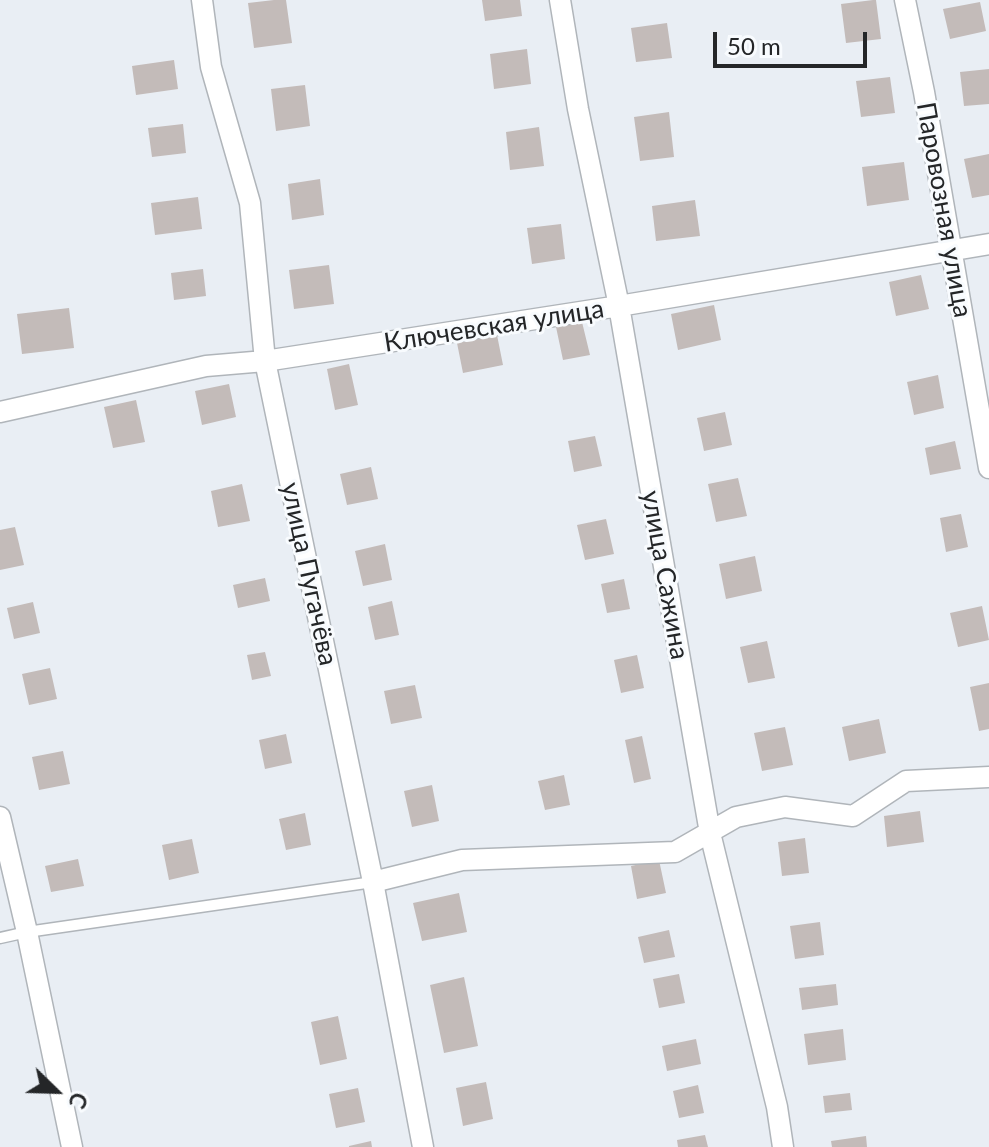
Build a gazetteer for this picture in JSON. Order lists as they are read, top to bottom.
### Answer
{
  "streets": {
    "street": [
      "Паровозная улица",
      "Ключевская улица",
      "улица Пугачёва",
      "улица Сажина"
    ]
  },
  "crossings": [
    ["Паровозная улица", "Ключевская улица"],
    ["Ключевская улица", "улица Пугачёва"],
    ["Ключевская улица", "улица Сажина"]
  ],
  "scale_bar": "50 m",
  "north": "bottom right"
}
